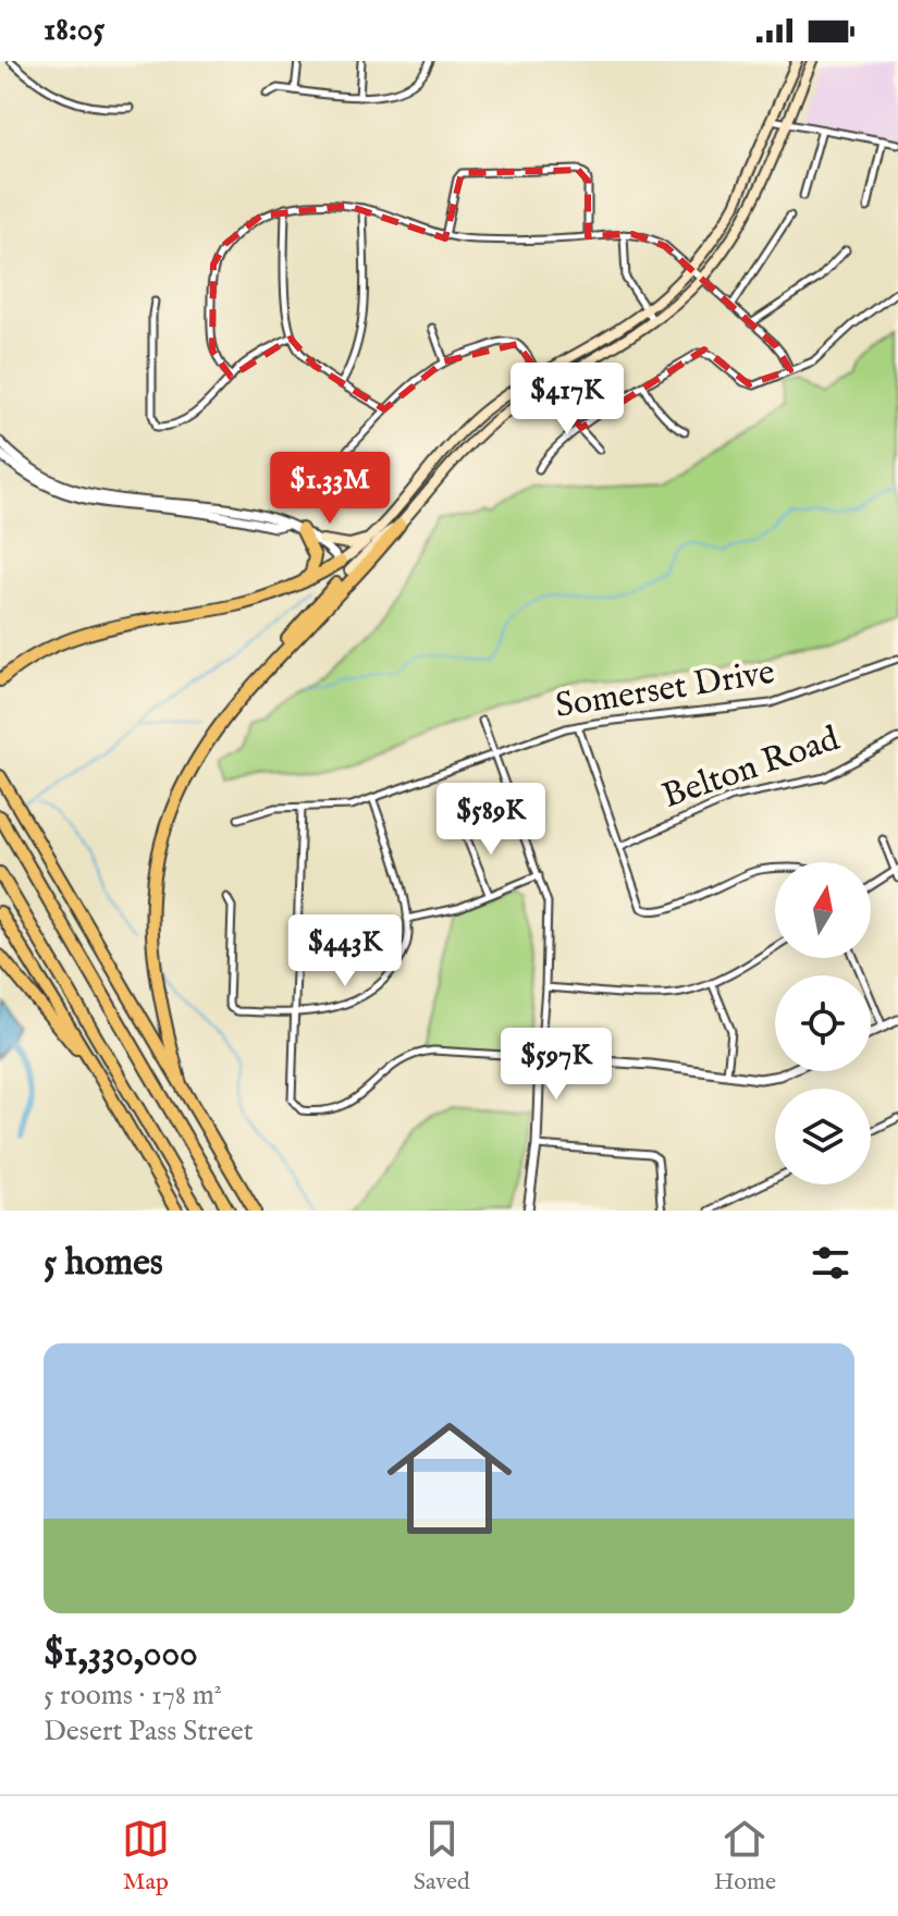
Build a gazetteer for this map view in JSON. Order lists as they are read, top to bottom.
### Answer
{
  "streets": {
    "street": ["Somerset Drive", "Belton Road"]
  },
  "north": "top",
  "page": {
    "status": "18:05",
    "price": [
      "$417K",
      "$1.33M",
      "$589K",
      "$443K",
      "$597K"
    ],
    "heading": "5 homes",
    "list": [
      {
        "name": "$1,330,000",
        "note": "5 rooms · 178 m² · Desert Pass Street"
      }
    ],
    "tabs": ["Map", "Saved", "Home"]
  }
}
